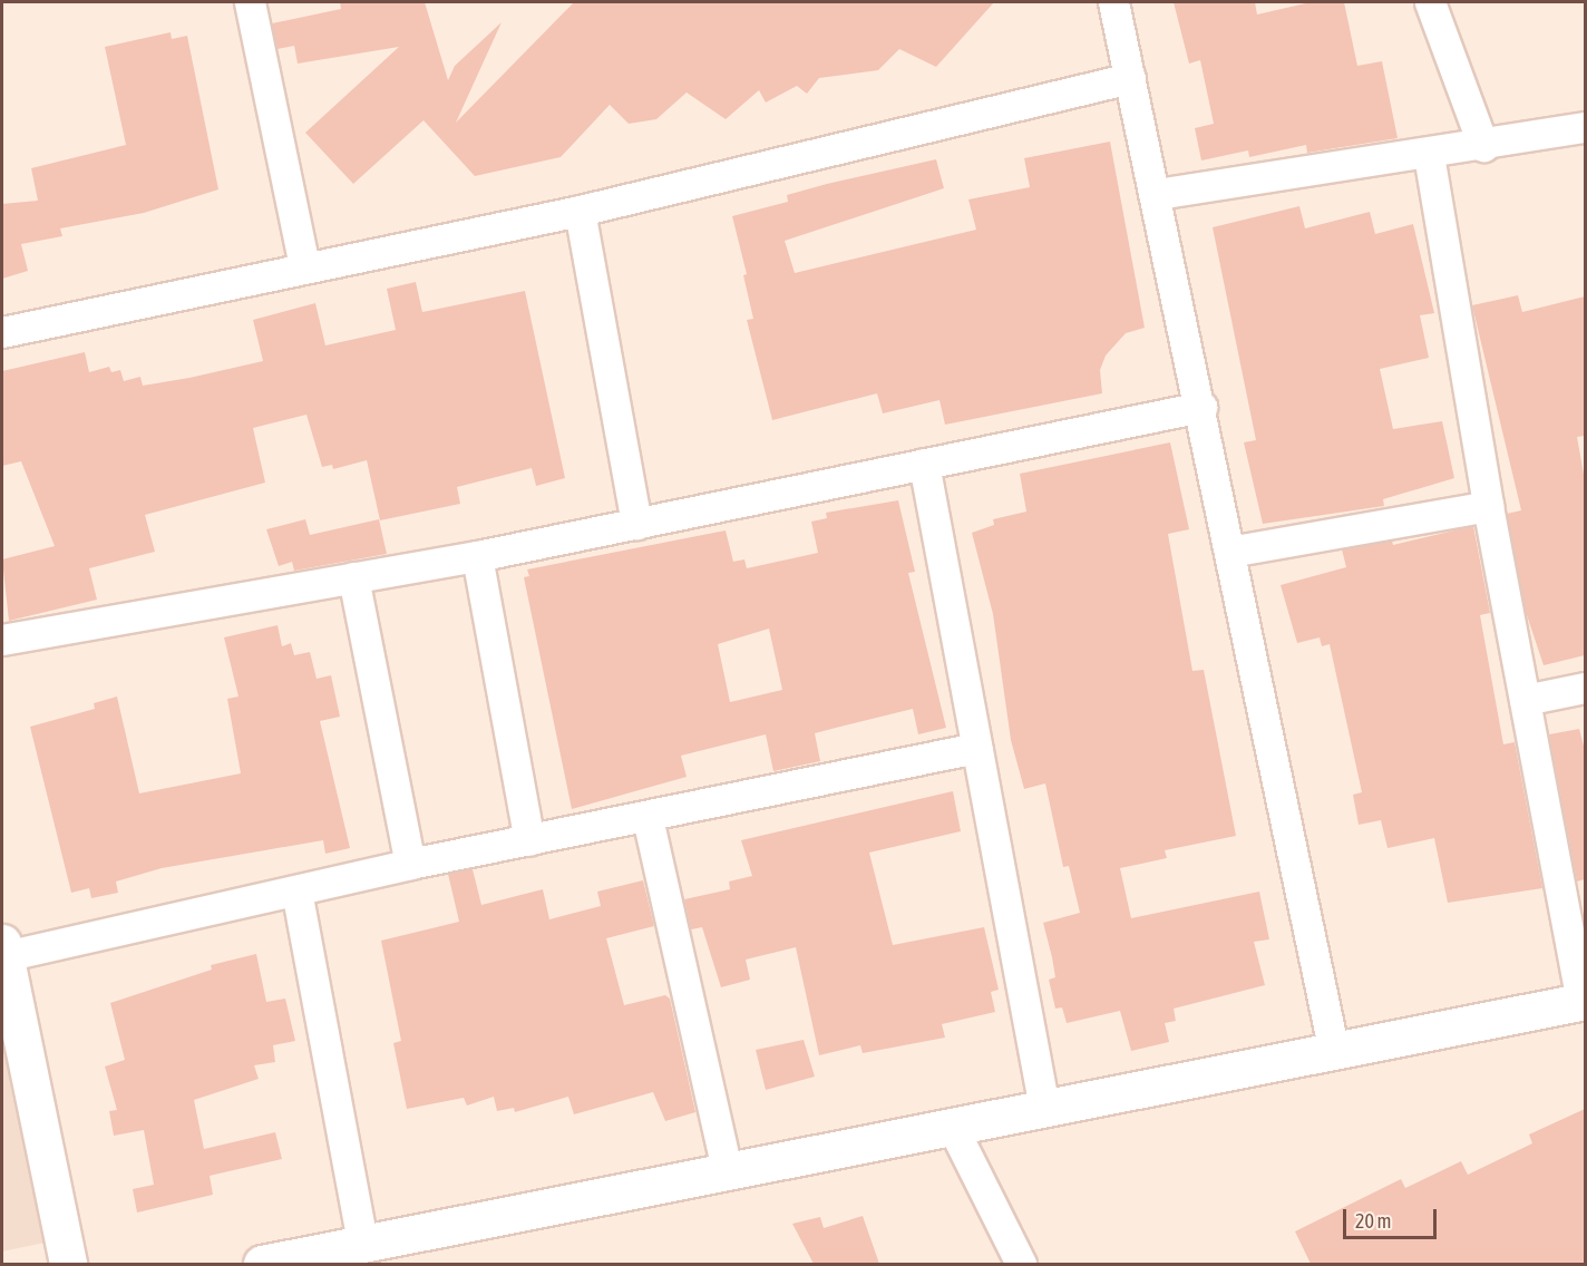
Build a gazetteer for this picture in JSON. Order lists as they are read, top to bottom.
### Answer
{
  "scale_bar": "20 m"
}
